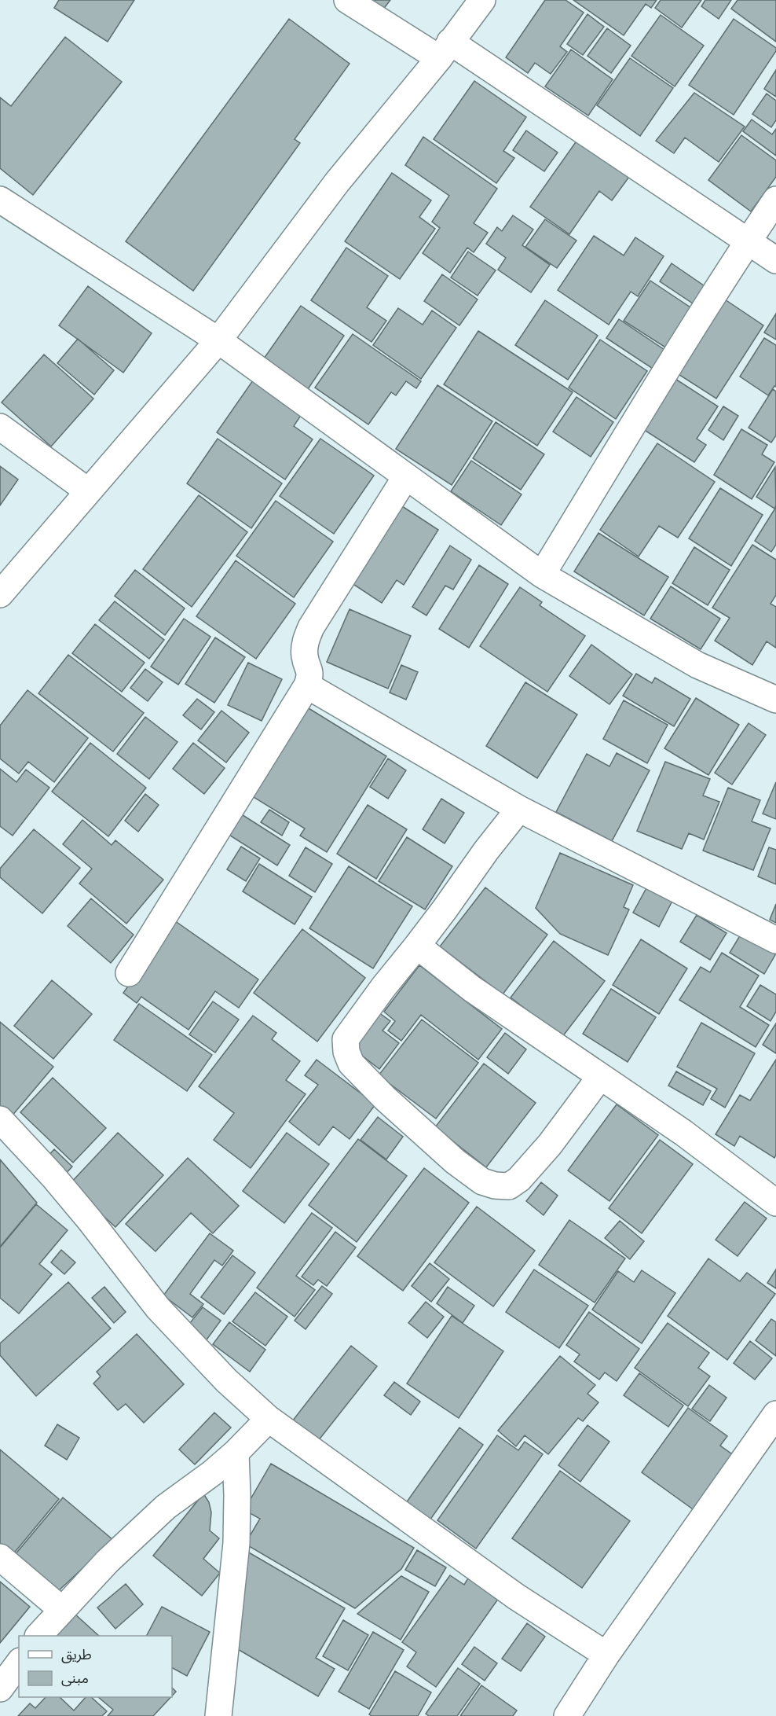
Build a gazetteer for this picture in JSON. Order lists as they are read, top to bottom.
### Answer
{
  "legend": ["طريق", "مبنى"]
}
